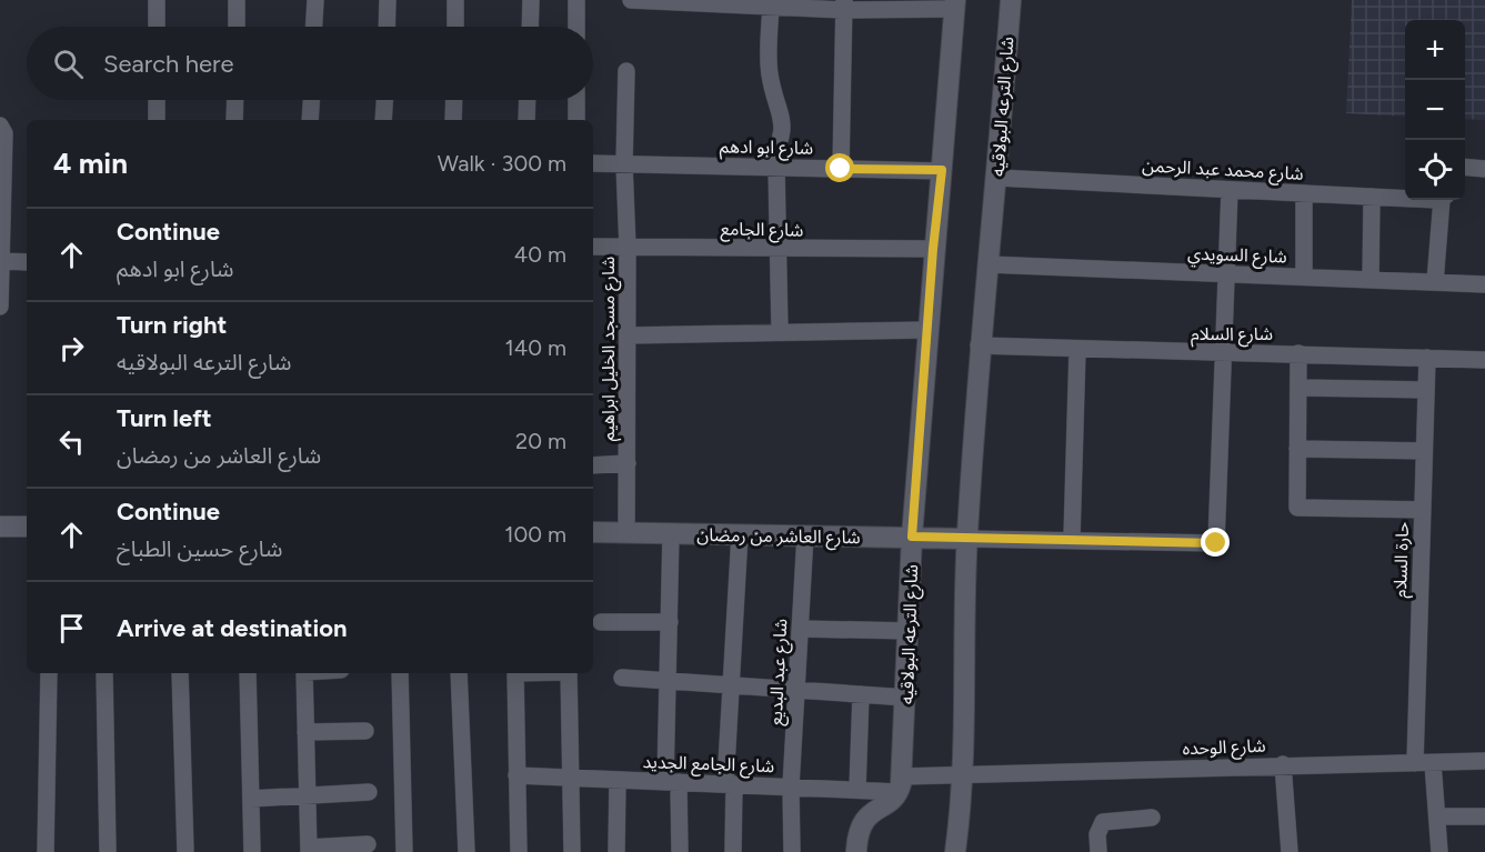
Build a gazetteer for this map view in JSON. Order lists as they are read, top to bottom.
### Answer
{
  "streets": {
    "street": [
      "شارع الترعه البولاقيه",
      "شارع ابو ادهم",
      "شارع محمد عبد الرحمن",
      "شارع الجامع",
      "شارع السويدي",
      "شارع السلام",
      "شارع مسجد الخليل ابراهيم",
      "شارع العاشر من رمضان",
      "حارة السلام",
      "شارع عبد البديع",
      "شارع الوحده",
      "شارع الجامع الجديد"
    ]
  },
  "crossings": [
    ["شارع الترعه البولاقيه", "شارع ابو ادهم"],
    ["شارع الترعه البولاقيه", "شارع محمد عبد الرحمن"],
    ["شارع الترعه البولاقيه", "شارع الجامع"],
    ["شارع الترعه البولاقيه", "شارع السويدي"],
    ["شارع الترعه البولاقيه", "شارع السلام"],
    ["شارع الترعه البولاقيه", "شارع العاشر من رمضان"],
    ["شارع الترعه البولاقيه", "شارع الوحده"],
    ["شارع الترعه البولاقيه", "شارع الجامع الجديد"],
    ["شارع ابو ادهم", "شارع مسجد الخليل ابراهيم"],
    ["شارع الجامع", "شارع مسجد الخليل ابراهيم"],
    ["شارع السلام", "حارة السلام"],
    ["شارع مسجد الخليل ابراهيم", "شارع العاشر من رمضان"],
    ["شارع العاشر من رمضان", "شارع عبد البديع"],
    ["حارة السلام", "شارع الوحده"],
    ["شارع عبد البديع", "شارع الجامع الجديد"],
    ["شارع الوحده", "شارع الجامع الجديد"]
  ],
  "page": {
    "map_buttons": ["+", "−"],
    "search": "Search here",
    "heading": ["4 min", "Walk · 300 m"],
    "list": [
      ["Continue", "شارع ابو ادهم", "40 m"],
      ["Turn right", "شارع الترعه البولاقيه", "140 m"],
      ["Turn left", "شارع العاشر من رمضان", "20 m"],
      ["Continue", "شارع حسين الطباخ", "100 m"],
      "Arrive at destination"
    ]
  }
}
